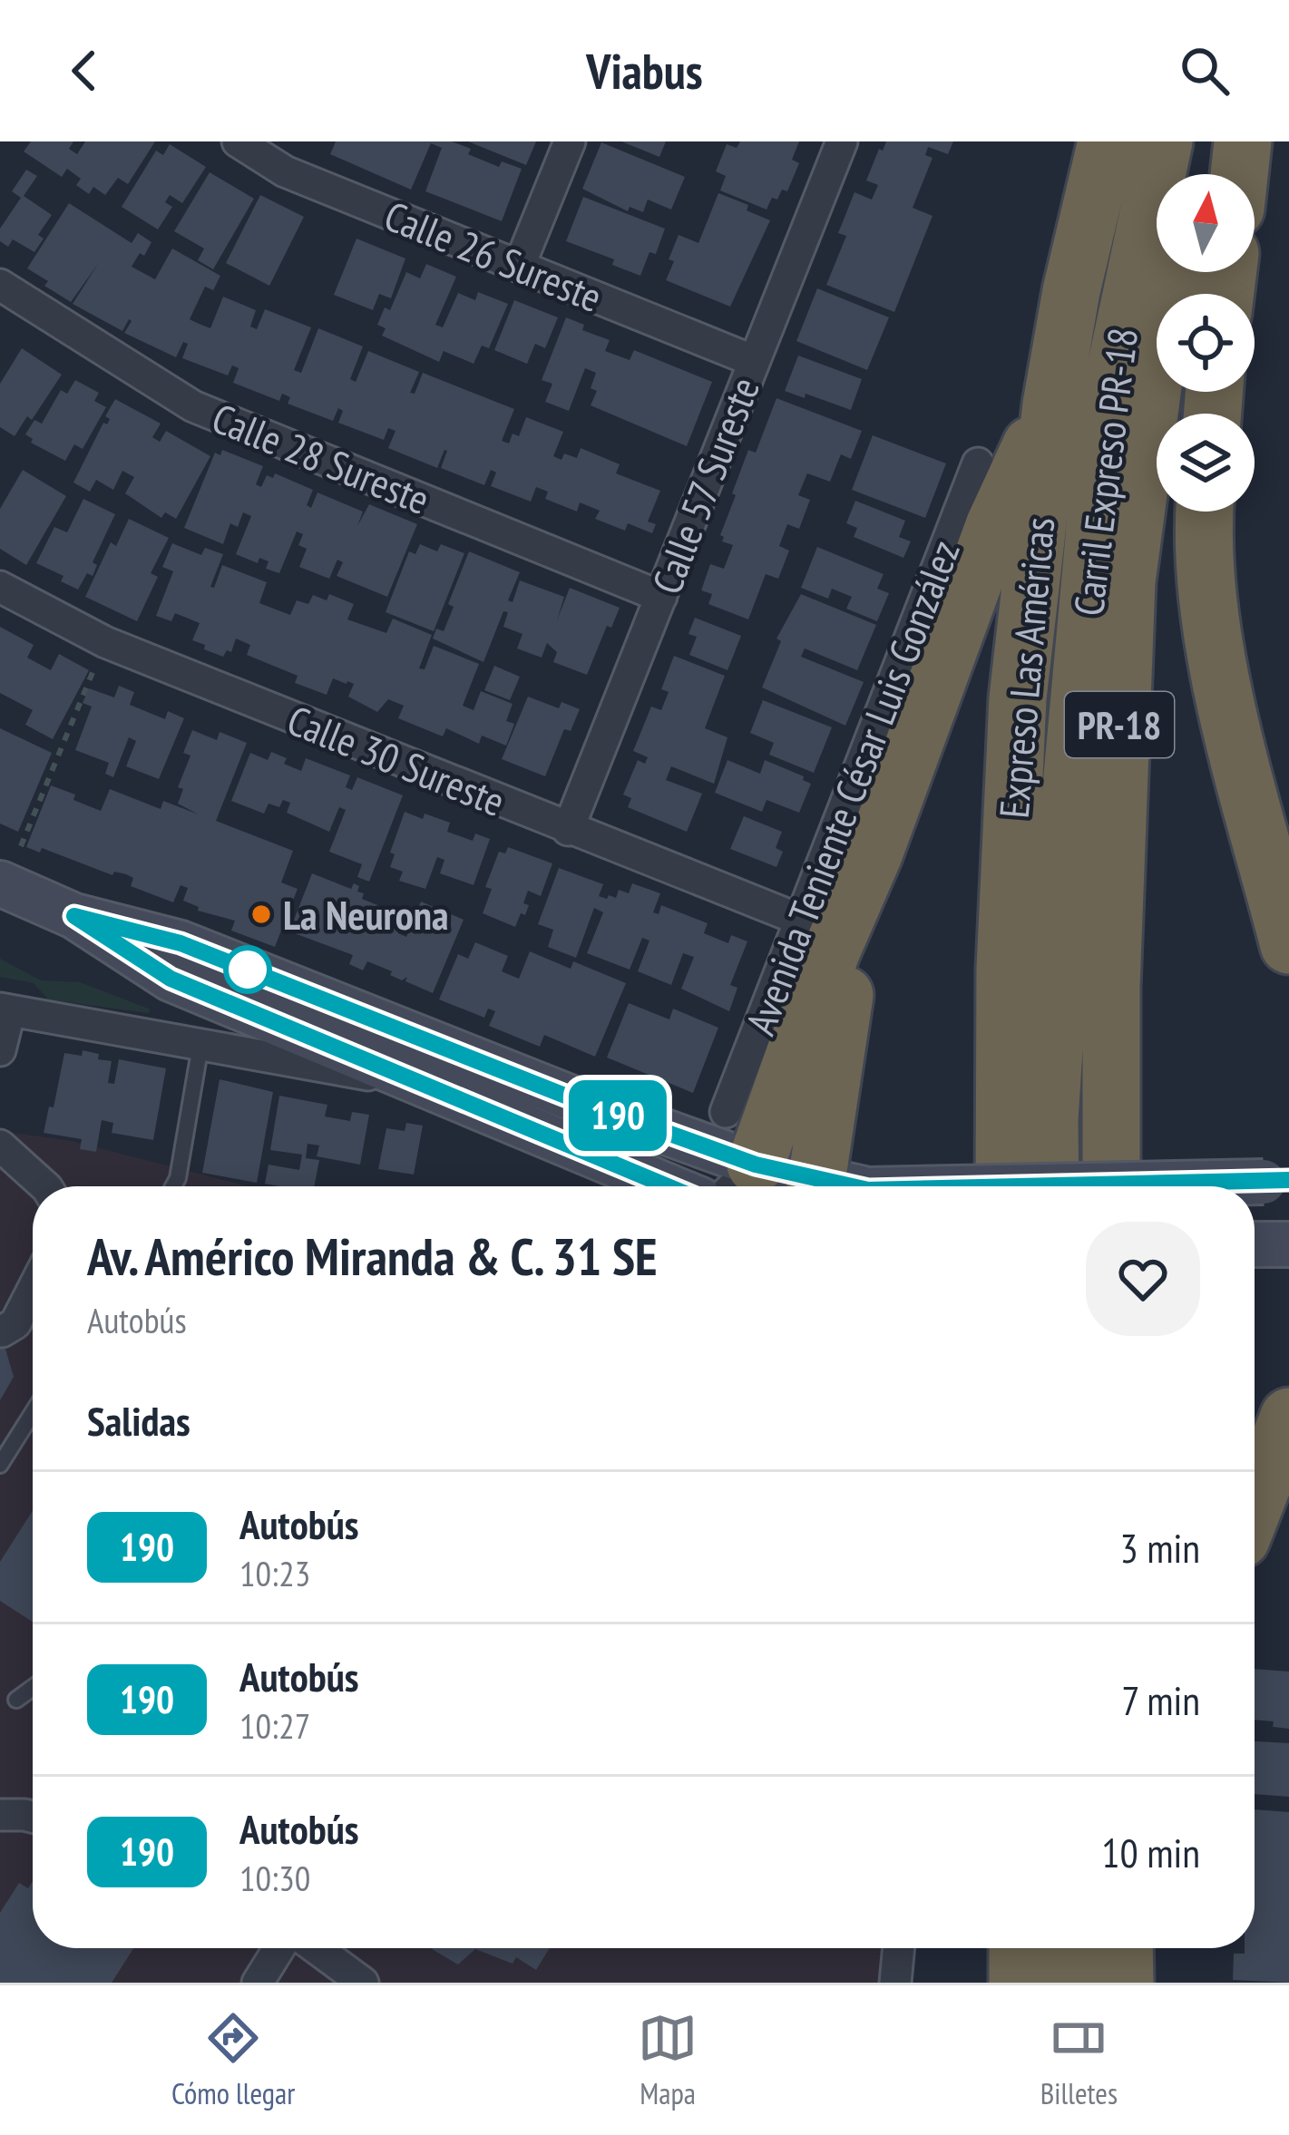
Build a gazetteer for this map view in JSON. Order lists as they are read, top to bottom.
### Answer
{
  "streets": {
    "highway": ["Carril Expreso PR-18", "Expreso Las Américas", "PR-18"],
    "street": [
      "Calle 26 Sureste",
      "Calle 28 Sureste",
      "Calle 57 Sureste",
      "Calle 30 Sureste",
      "Avenida Teniente César Luis González"
    ]
  },
  "crossings": [
    ["Calle 26 Sureste", "Calle 57 Sureste"],
    ["Calle 28 Sureste", "Calle 57 Sureste"],
    ["Calle 57 Sureste", "Calle 30 Sureste"],
    ["Calle 30 Sureste", "Avenida Teniente César Luis González"]
  ],
  "places": ["La Neurona"],
  "lines": ["bus line 190"],
  "north": "top",
  "page": {
    "header": "Viabus",
    "on_map": "190",
    "heading": [
      ["Av. Américo Miranda & C. 31 SE", "Autobús"],
      "Salidas"
    ],
    "list": [
      {
        "mark": "190",
        "name": "Autobús",
        "note": "10:23",
        "value": "3 min"
      },
      {
        "mark": "190",
        "name": "Autobús",
        "note": "10:27",
        "value": "7 min"
      },
      {
        "mark": "190",
        "name": "Autobús",
        "note": "10:30",
        "value": "10 min"
      }
    ],
    "tabs": ["Cómo llegar", "Mapa", "Billetes"]
  }
}
